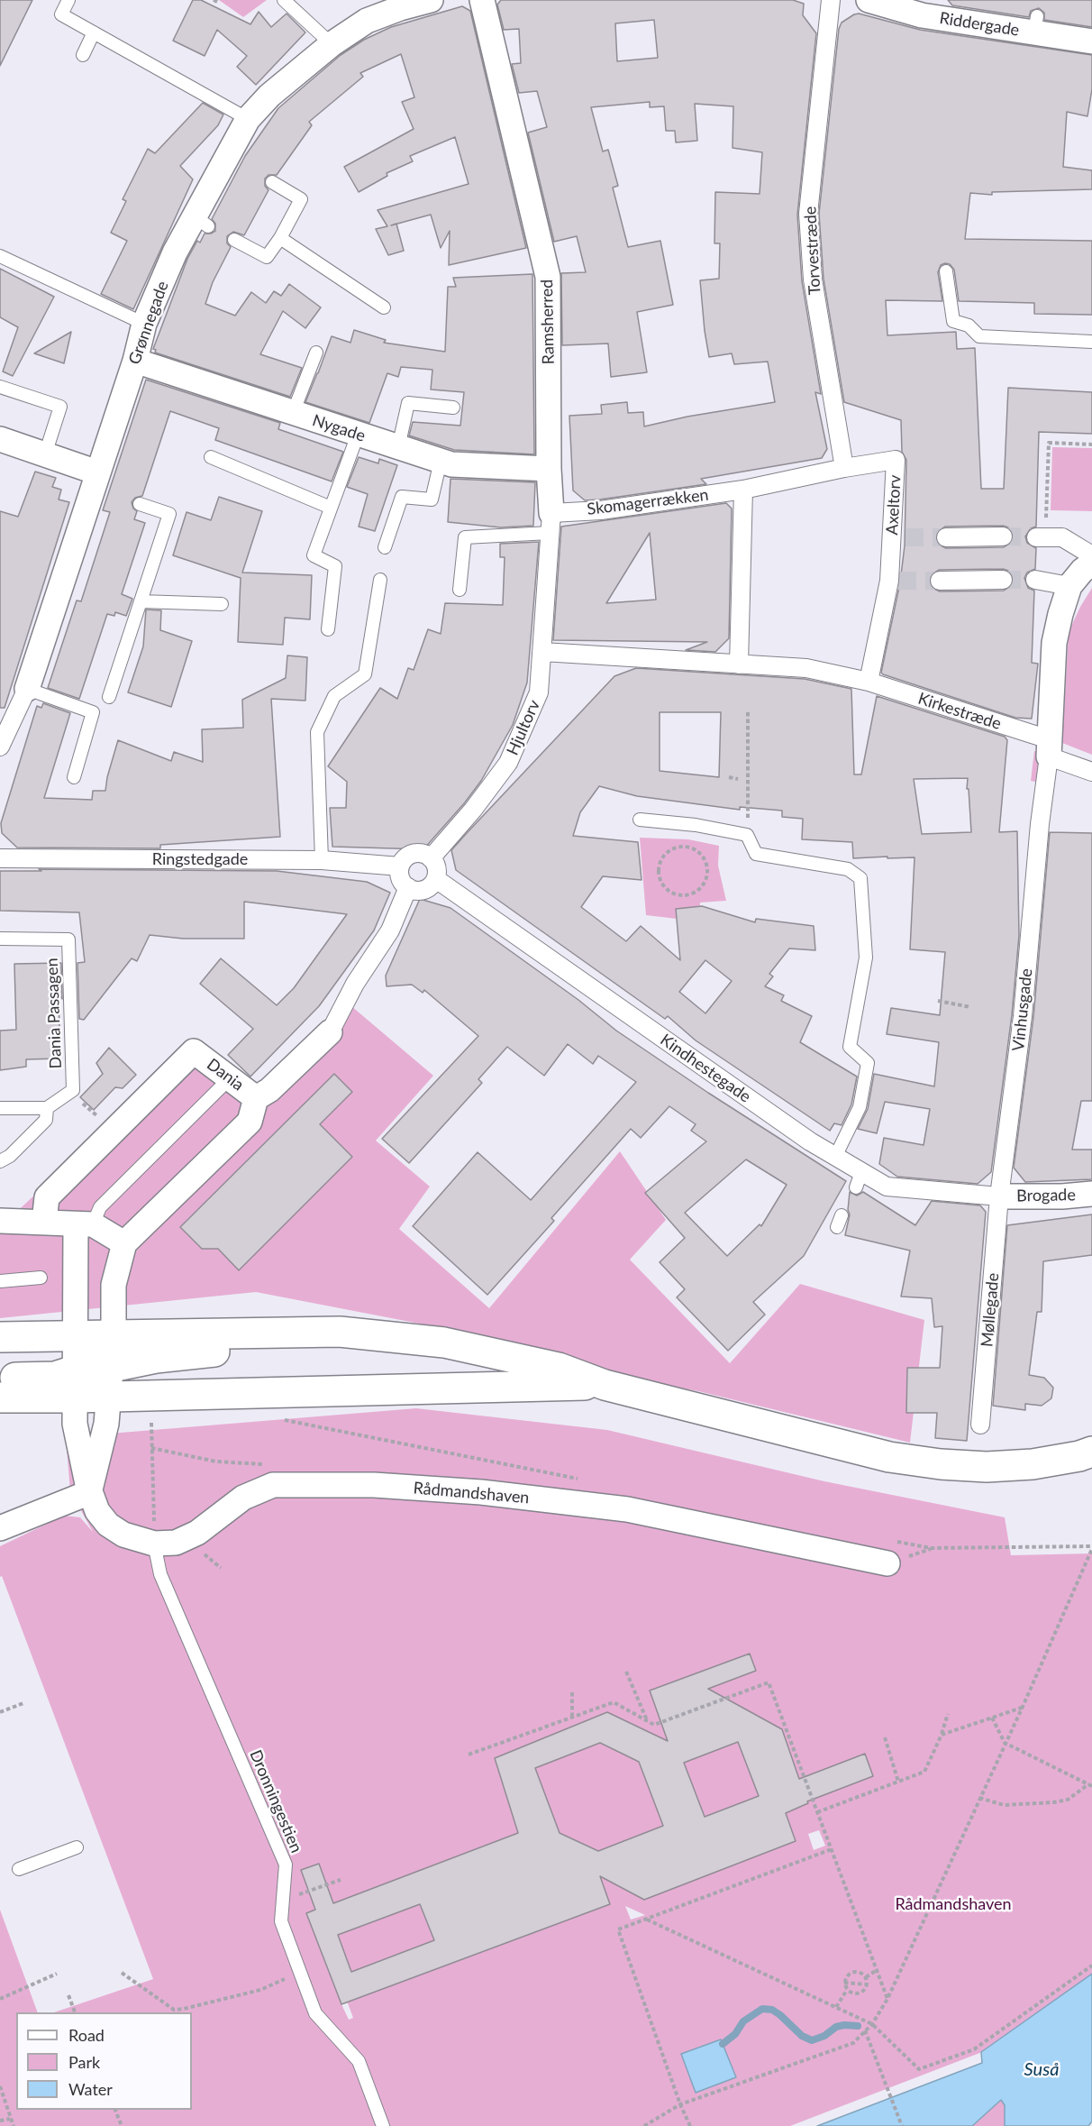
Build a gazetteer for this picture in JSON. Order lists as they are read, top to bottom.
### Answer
{
  "streets": {
    "street": [
      "Riddergade",
      "Torvestræde",
      "Ramsherred",
      "Grønnegade",
      "Nygade",
      "Skomagerrækken",
      "Axeltorv",
      "Kirkestræde",
      "Hjultorv",
      "Ringstedgade",
      "Vinhusgade",
      "Kindhestegade",
      "Dania",
      "Brogade",
      "Møllegade",
      "Rådmandshaven"
    ],
    "lane": ["Dania Passagen", "Dronningestien"]
  },
  "crossings": [
    ["Torvestræde", "Axeltorv"],
    ["Ramsherred", "Nygade"],
    ["Ramsherred", "Skomagerrækken"],
    ["Ramsherred", "Hjultorv"],
    ["Grønnegade", "Nygade"],
    ["Skomagerrækken", "Axeltorv"],
    ["Axeltorv", "Kirkestræde"],
    ["Kirkestræde", "Vinhusgade"],
    ["Hjultorv", "Ringstedgade"],
    ["Hjultorv", "Kindhestegade"],
    ["Hjultorv", "Dania"],
    ["Ringstedgade", "Kindhestegade"],
    ["Ringstedgade", "Dania"],
    ["Vinhusgade", "Kindhestegade"],
    ["Vinhusgade", "Brogade"],
    ["Vinhusgade", "Møllegade"],
    ["Kindhestegade", "Dania"],
    ["Kindhestegade", "Brogade"],
    ["Kindhestegade", "Møllegade"],
    ["Brogade", "Møllegade"],
    ["Rådmandshaven", "Dronningestien"]
  ],
  "water": ["Suså"],
  "parks": ["Rådmandshaven"],
  "legend": ["Road", "Park", "Water"]
}
